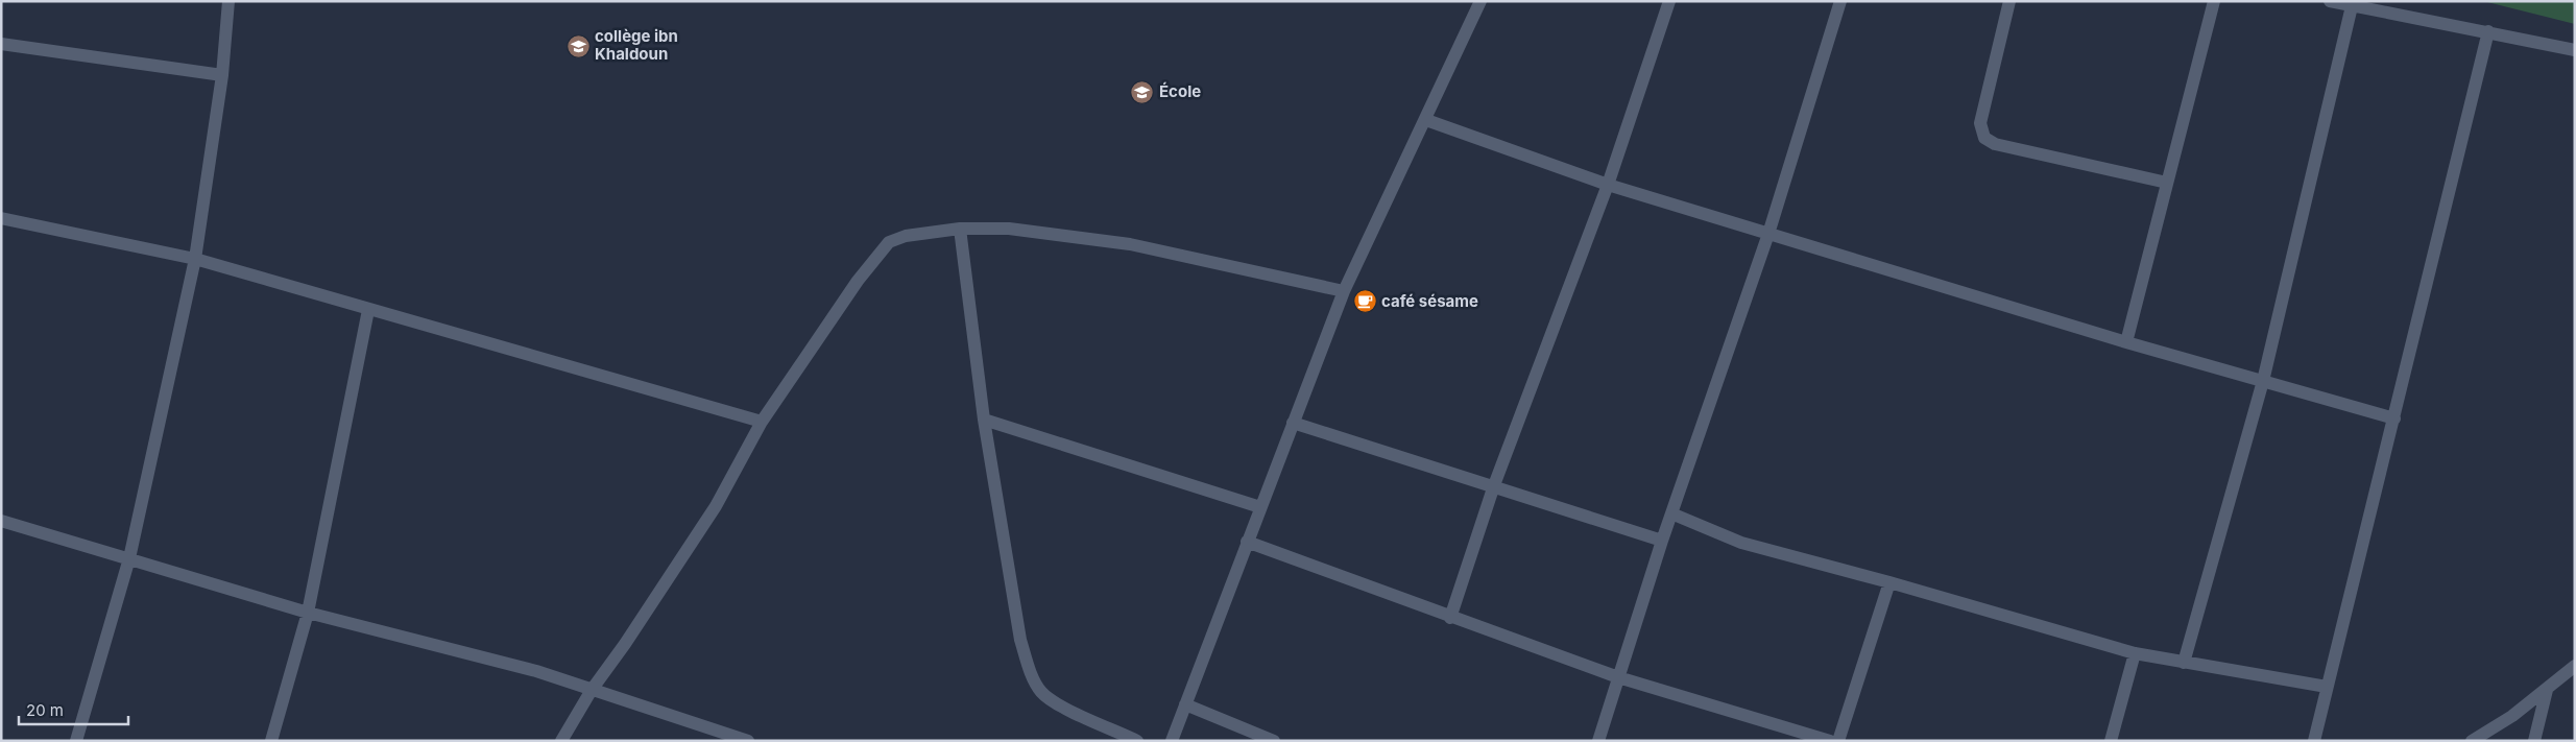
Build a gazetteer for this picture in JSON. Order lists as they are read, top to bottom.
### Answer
{
  "places": {
    "school or university": ["collège ibn Khaldoun", "École"],
    "cafe": ["café sésame"]
  },
  "scale_bar": "20 m"
}
